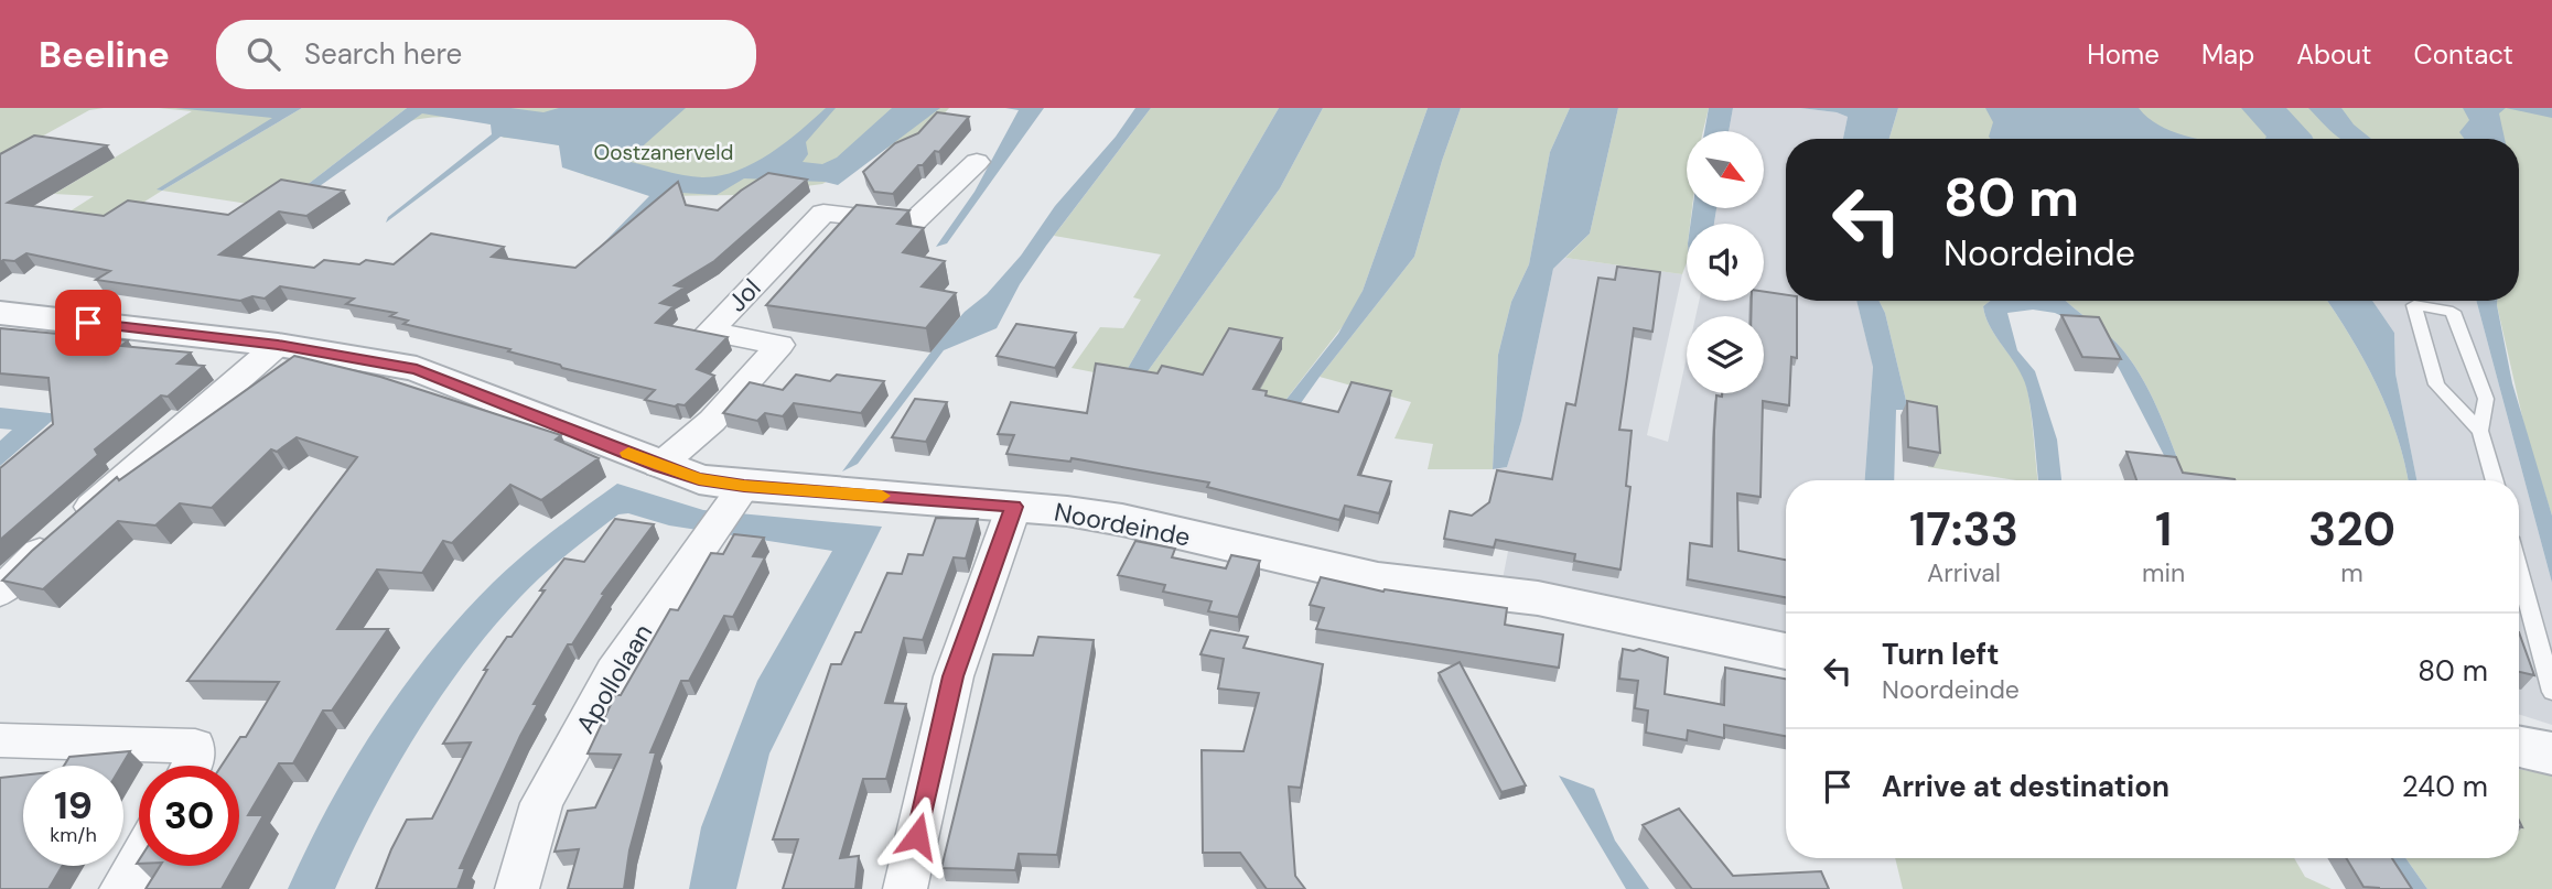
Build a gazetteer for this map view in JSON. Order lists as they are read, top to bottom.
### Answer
{
  "streets": {
    "street": ["Jol", "Noordeinde", "Apollolaan"]
  },
  "crossings": [
    ["Jol", "Noordeinde"],
    ["Noordeinde", "Apollolaan"]
  ],
  "parks": ["Oostzanerveld"],
  "north": "bottom right",
  "page": {
    "header": "Beeline",
    "search": "Search here",
    "nav": [
      "Home",
      "Map",
      "About",
      "Contact"
    ],
    "turn": ["80 m", "Noordeinde"],
    "eta": [
      "17:33",
      "Arrival",
      "1",
      "min",
      "320",
      "m"
    ],
    "list": [
      {
        "name": "Turn left",
        "note": "Noordeinde",
        "value": "80 m"
      },
      {
        "name": "Arrive at destination",
        "value": "240 m"
      }
    ],
    "speed": "19 km/h",
    "limit": "30"
  }
}
